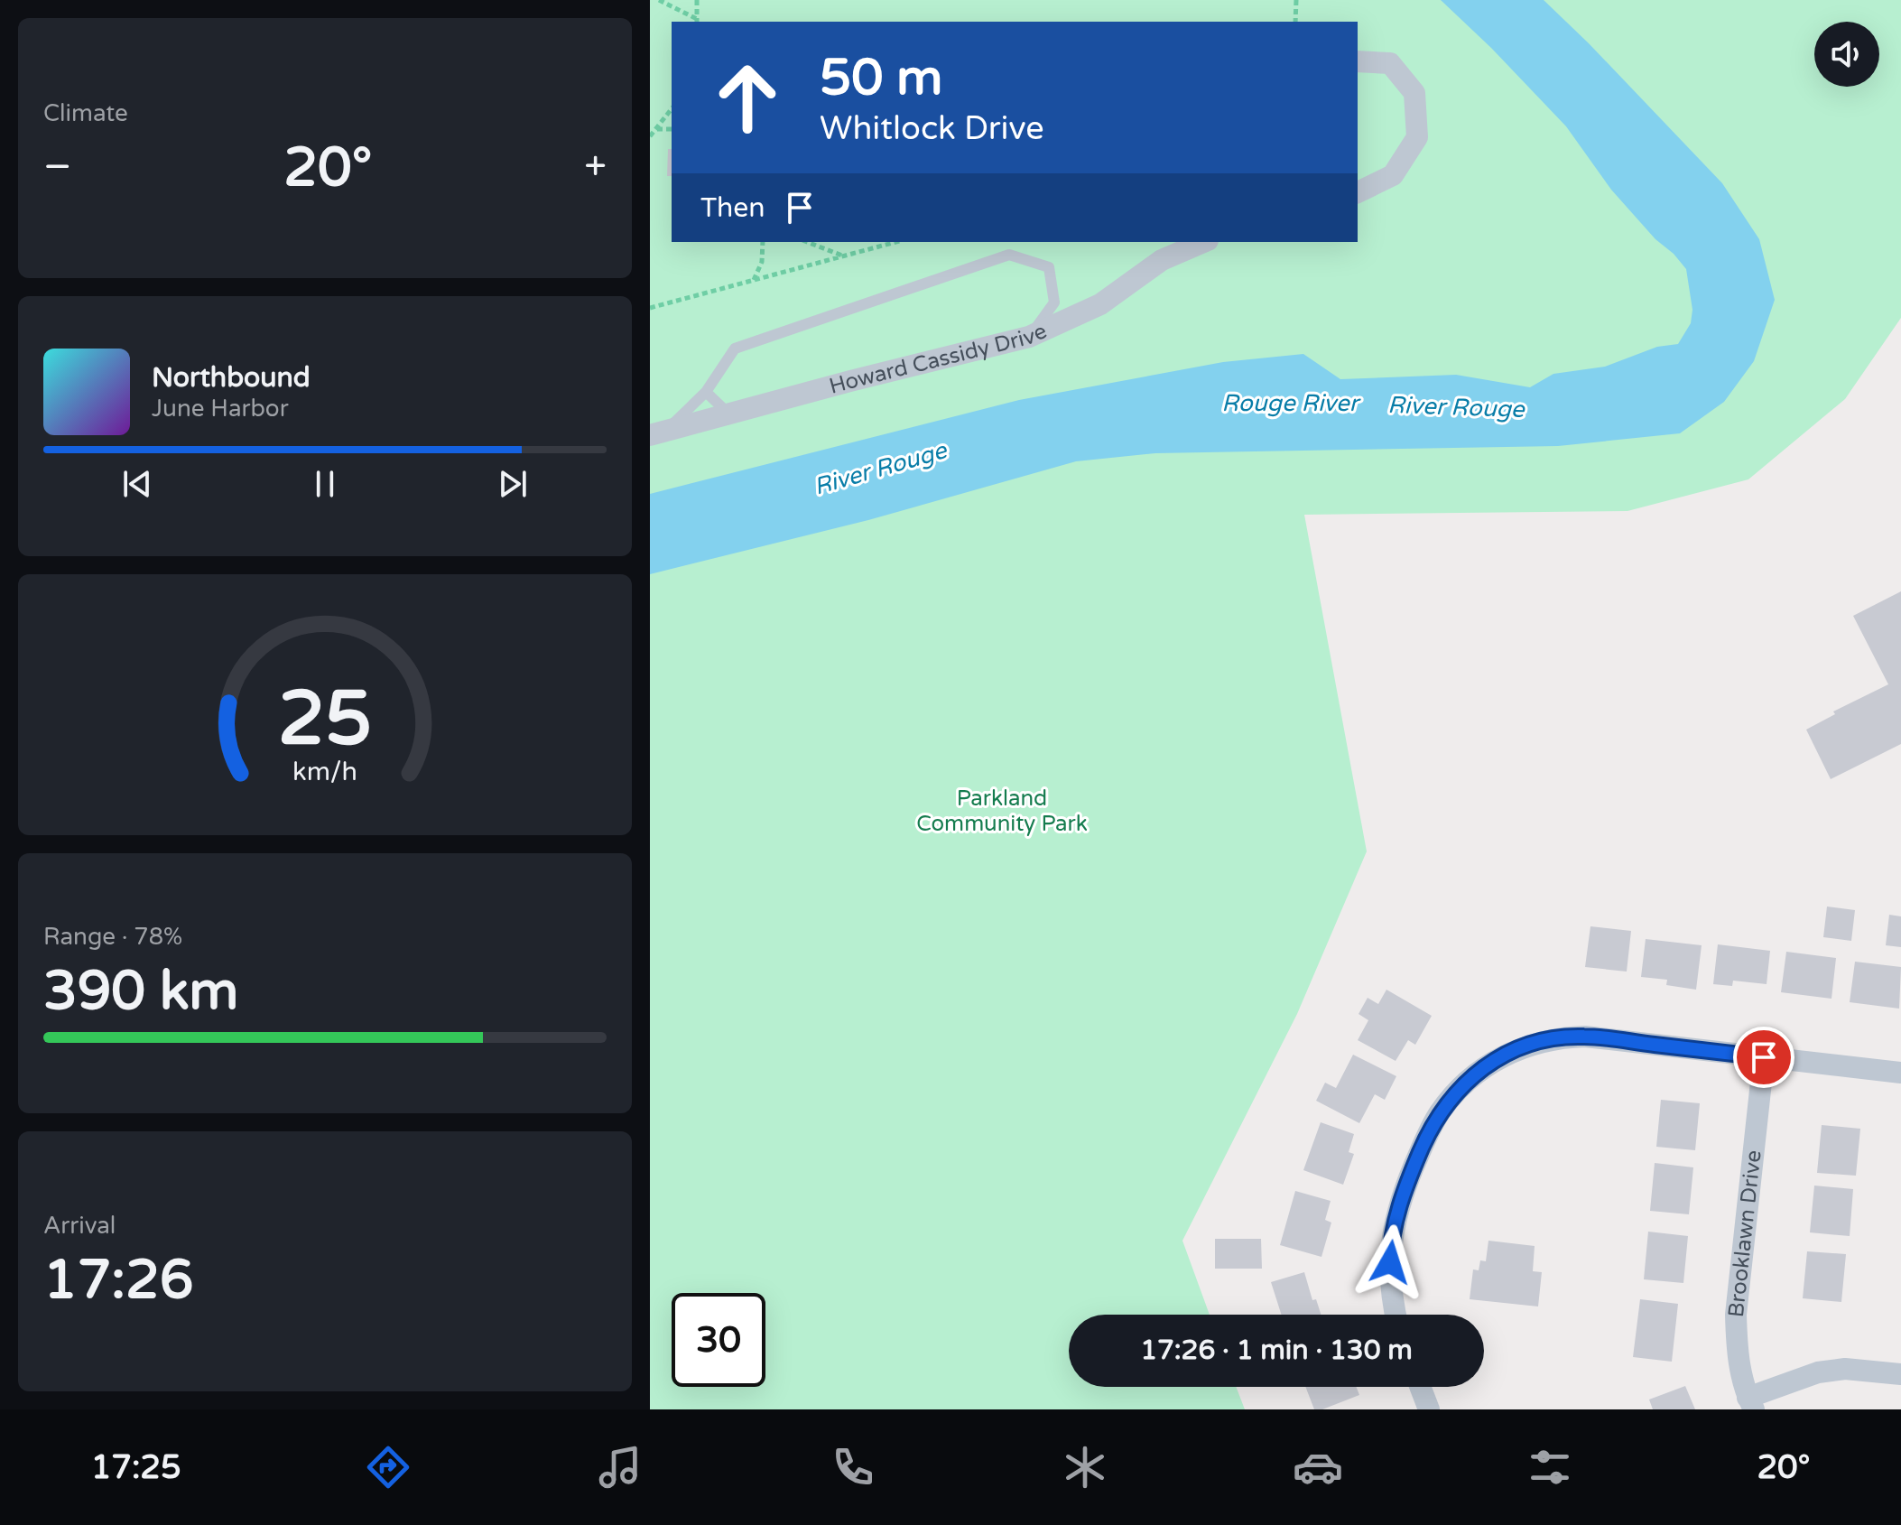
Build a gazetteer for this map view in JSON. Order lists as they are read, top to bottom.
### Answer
{
  "streets": {
    "street": ["Howard Cassidy Drive", "Brooklawn Drive"]
  },
  "water": ["Rouge River", "River Rouge"],
  "parks": ["Parkland Community Park"],
  "page": {
    "tile": [
      "Climate",
      ["Range · 78%", "390 km"],
      ["Arrival", "17:26"]
    ],
    "turn": ["50 m", "Whitlock Drive"],
    "heat": ["−", "20°", "+"],
    "then": "Then",
    "song": ["Northbound", "June Harbor"],
    "limit": "30",
    "trip": "17:26 · 1 min · 130 m",
    "tabs": ["17:25", "20°"],
    "gauge": ["25", "km/h"]
  }
}
